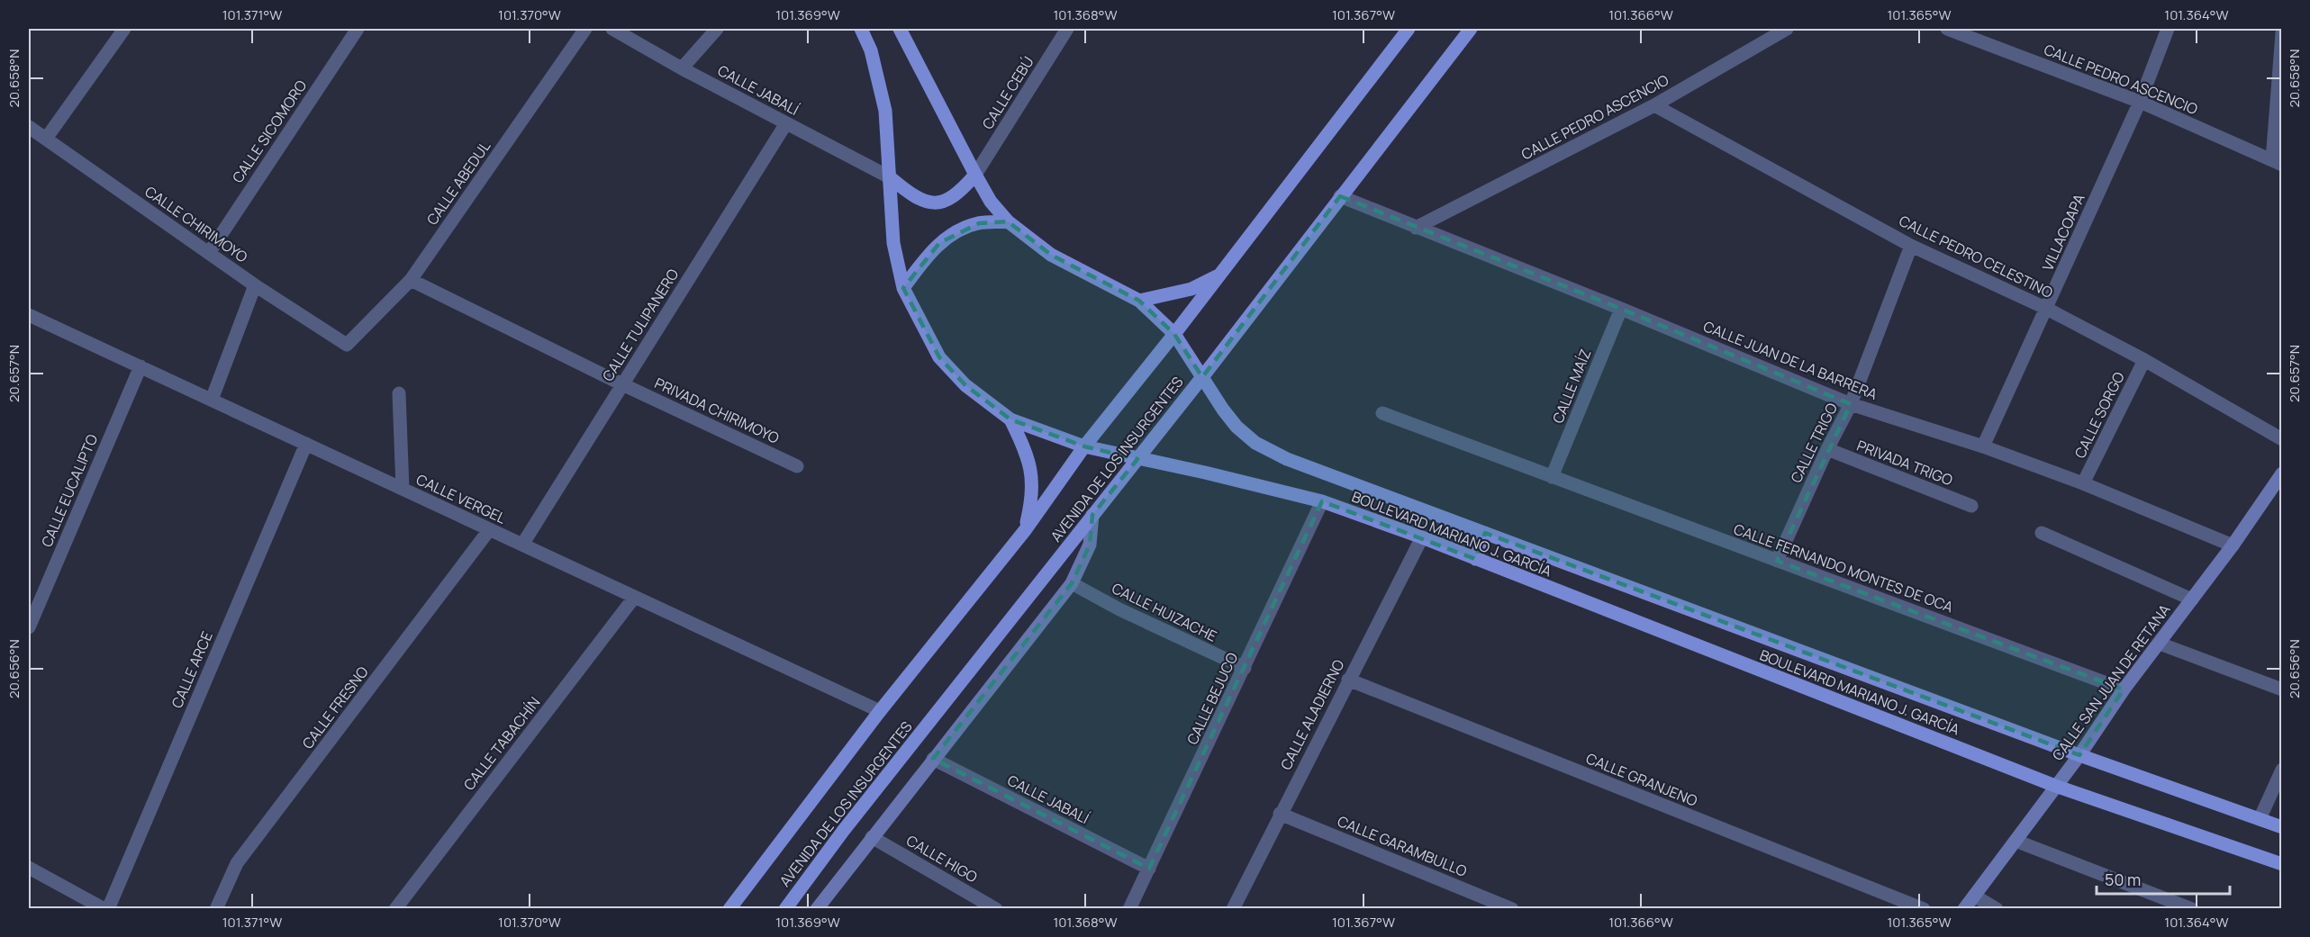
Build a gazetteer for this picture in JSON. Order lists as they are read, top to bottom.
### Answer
{
  "streets": {
    "main road": ["AVENIDA DE LOS INSURGENTES", "BOULEVARD MARIANO J. GARCÍA"],
    "street": [
      "CALLE PEDRO ASCENCIO",
      "CALLE JABALÍ",
      "CALLE CEBÚ",
      "CALLE SICOMORO",
      "CALLE ABEDUL",
      "CALLE CHIRIMOYO",
      "VILLACOAPA",
      "CALLE PEDRO CELESTINO",
      "CALLE TULIPANERO",
      "CALLE JUAN DE LA BARRERA",
      "CALLE MAÍZ",
      "PRIVADA CHIRIMOYO",
      "CALLE SORGO",
      "CALLE TRIGO",
      "PRIVADA TRIGO",
      "CALLE EUCALIPTO",
      "CALLE VERGEL",
      "CALLE FERNANDO MONTES DE OCA",
      "CALLE HUIZACHE",
      "CALLE ARCE",
      "CALLE SAN JUAN DE RETANA",
      "CALLE BEJUCO",
      "CALLE FRESNO",
      "CALLE ALADIERNO",
      "CALLE TABACHÍN",
      "CALLE GRANJENO",
      "CALLE GARAMBULLO",
      "CALLE HIGO"
    ]
  },
  "crossings": [
    ["CALLE PEDRO ASCENCIO", "VILLACOAPA"],
    ["CALLE PEDRO ASCENCIO", "CALLE PEDRO CELESTINO"],
    ["CALLE PEDRO ASCENCIO", "CALLE JUAN DE LA BARRERA"],
    ["CALLE JABALÍ", "CALLE TULIPANERO"],
    ["CALLE JABALÍ", "BOULEVARD MARIANO J. GARCÍA"],
    ["CALLE JABALÍ", "CALLE BEJUCO"],
    ["CALLE CEBÚ", "BOULEVARD MARIANO J. GARCÍA"],
    ["CALLE SICOMORO", "CALLE CHIRIMOYO"],
    ["CALLE ABEDUL", "CALLE CHIRIMOYO"],
    ["VILLACOAPA", "CALLE PEDRO CELESTINO"],
    ["VILLACOAPA", "CALLE JUAN DE LA BARRERA"],
    ["CALLE PEDRO CELESTINO", "CALLE SORGO"],
    ["CALLE PEDRO CELESTINO", "CALLE TRIGO"],
    ["CALLE TULIPANERO", "PRIVADA CHIRIMOYO"],
    ["CALLE TULIPANERO", "CALLE VERGEL"],
    ["CALLE JUAN DE LA BARRERA", "CALLE MAÍZ"],
    ["CALLE JUAN DE LA BARRERA", "CALLE SORGO"],
    ["CALLE JUAN DE LA BARRERA", "CALLE TRIGO"],
    ["CALLE JUAN DE LA BARRERA", "AVENIDA DE LOS INSURGENTES"],
    ["CALLE JUAN DE LA BARRERA", "CALLE SAN JUAN DE RETANA"],
    ["CALLE MAÍZ", "CALLE FERNANDO MONTES DE OCA"],
    ["CALLE TRIGO", "PRIVADA TRIGO"],
    ["CALLE TRIGO", "CALLE FERNANDO MONTES DE OCA"],
    ["AVENIDA DE LOS INSURGENTES", "CALLE VERGEL"],
    ["AVENIDA DE LOS INSURGENTES", "BOULEVARD MARIANO J. GARCÍA"],
    ["CALLE EUCALIPTO", "CALLE VERGEL"],
    ["CALLE VERGEL", "CALLE ARCE"],
    ["CALLE VERGEL", "CALLE FRESNO"],
    ["CALLE VERGEL", "CALLE TABACHÍN"],
    ["BOULEVARD MARIANO J. GARCÍA", "CALLE SAN JUAN DE RETANA"],
    ["BOULEVARD MARIANO J. GARCÍA", "CALLE BEJUCO"],
    ["BOULEVARD MARIANO J. GARCÍA", "CALLE ALADIERNO"],
    ["CALLE FERNANDO MONTES DE OCA", "CALLE SAN JUAN DE RETANA"],
    ["CALLE HUIZACHE", "CALLE BEJUCO"],
    ["CALLE ALADIERNO", "CALLE GRANJENO"],
    ["CALLE ALADIERNO", "CALLE GARAMBULLO"]
  ],
  "scale_bar": "50 m",
  "coordinates": [
    "101.371°W",
    "101.370°W",
    "101.369°W",
    "101.368°W",
    "101.367°W",
    "101.366°W",
    "101.365°W",
    "101.364°W",
    "20.658°N",
    "20.657°N",
    "20.656°N"
  ]
}
